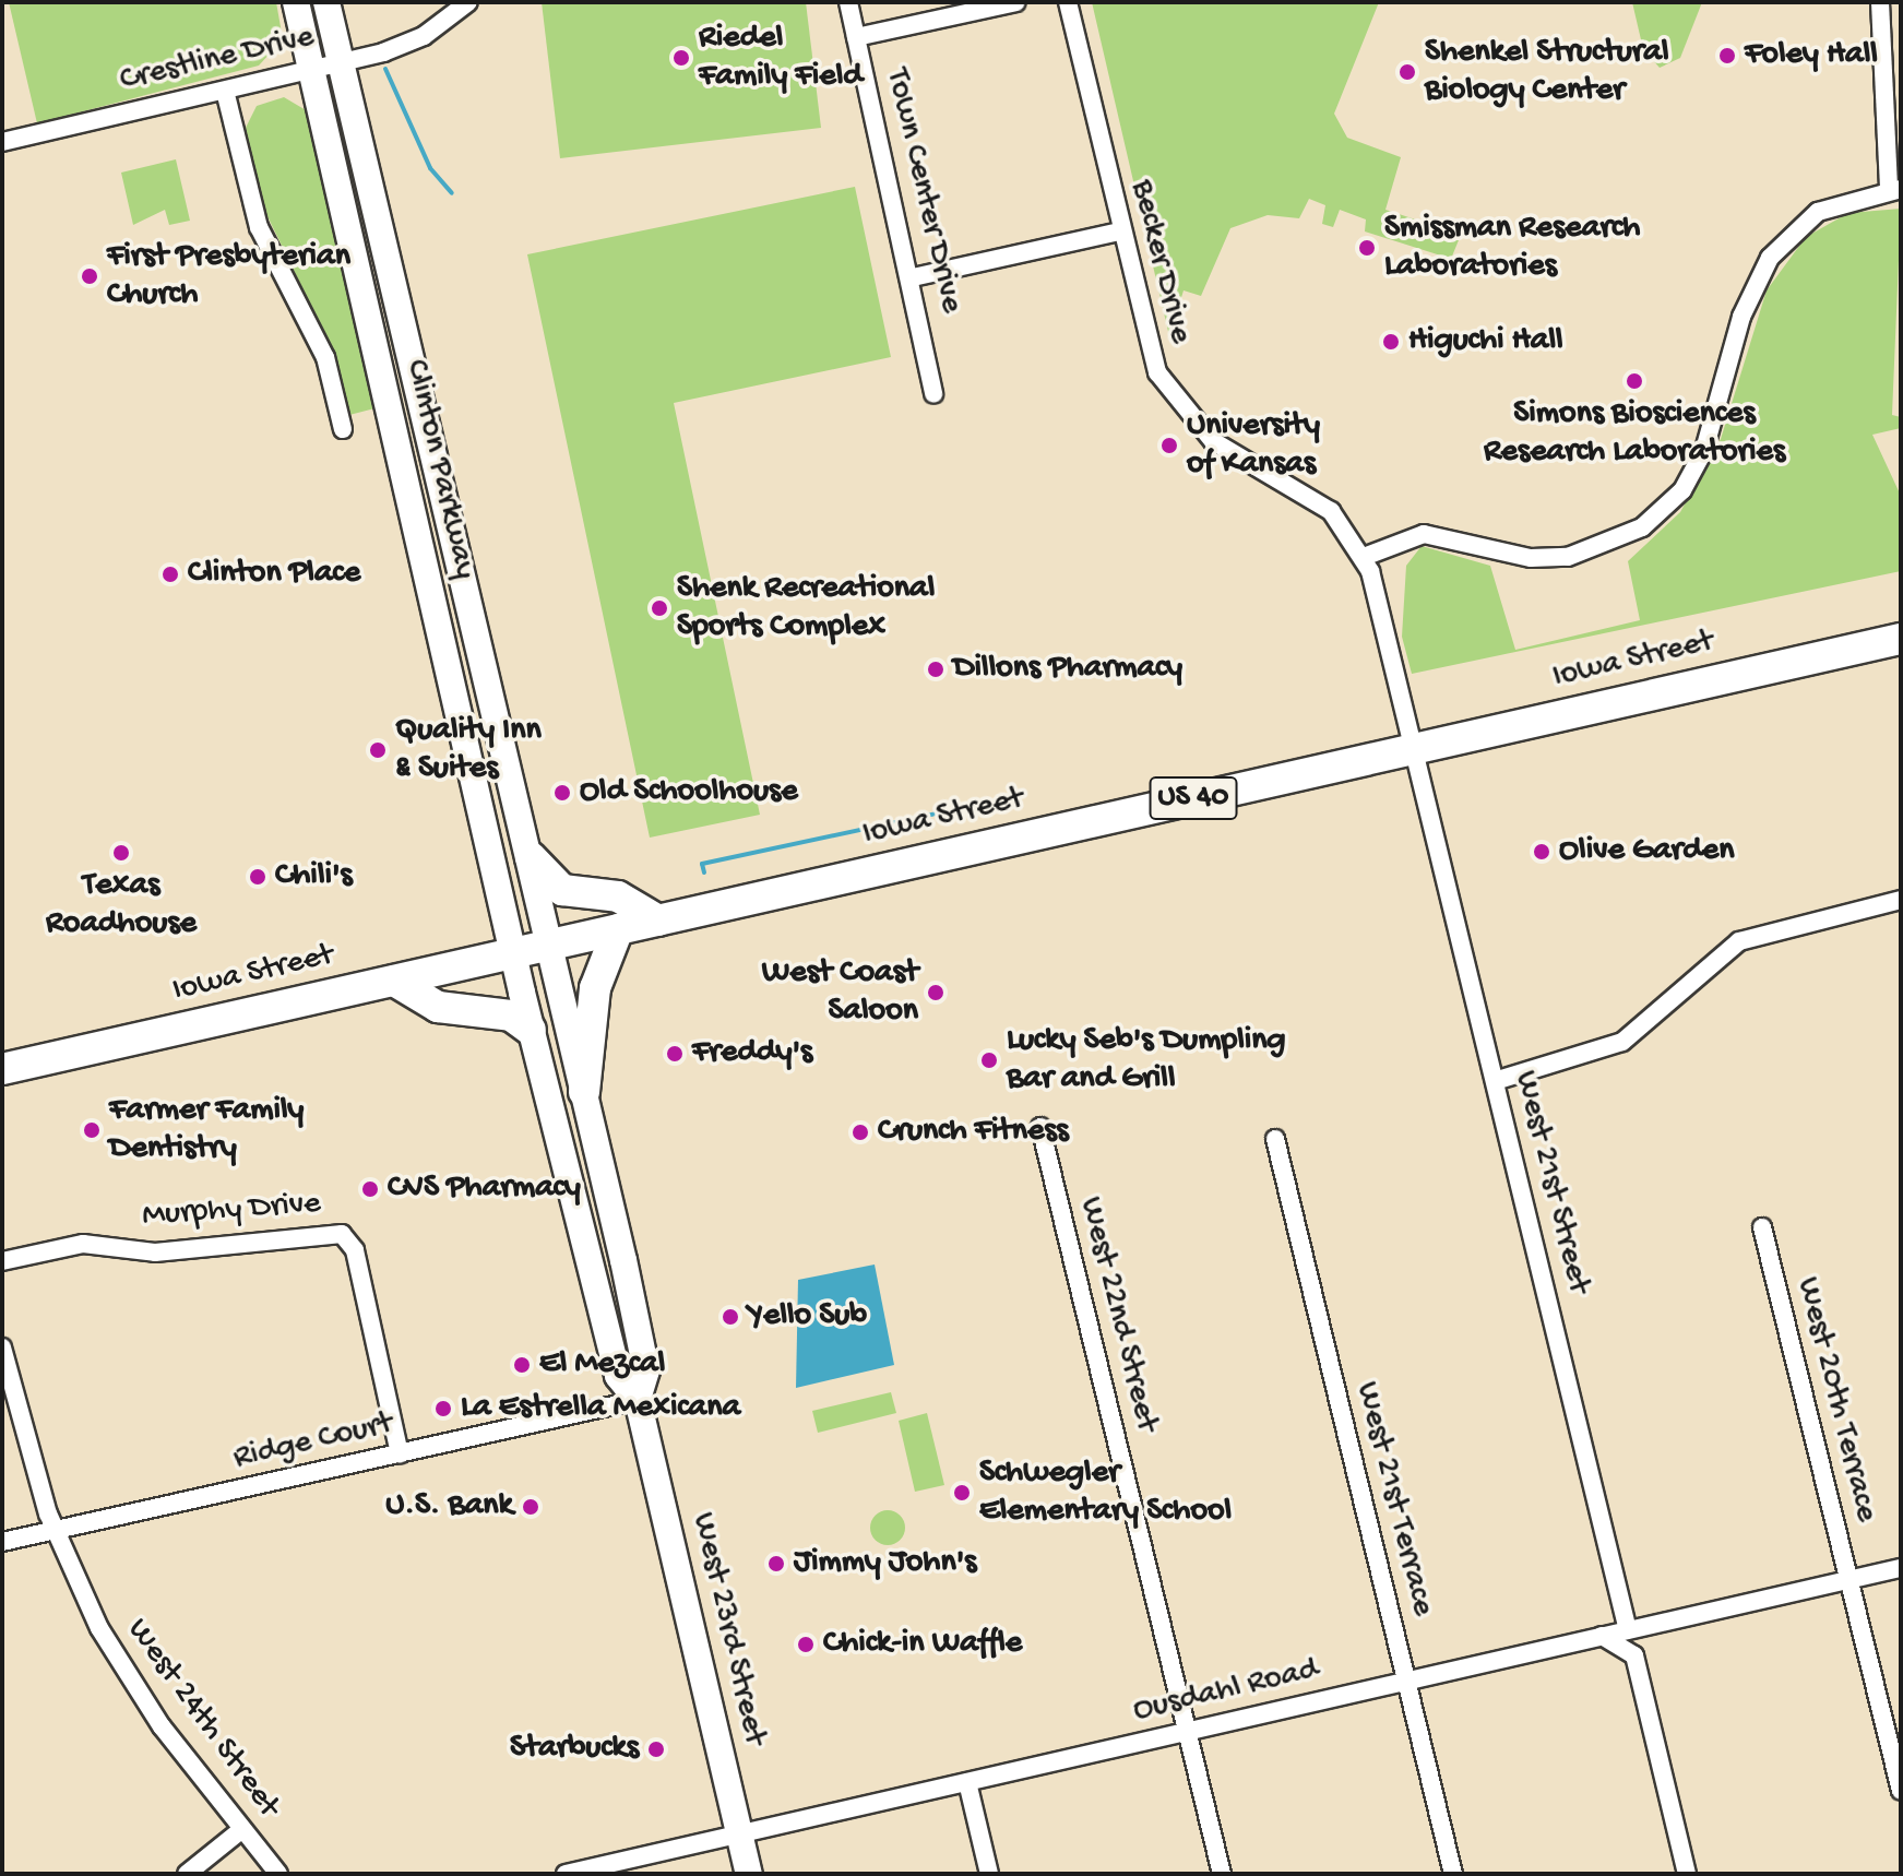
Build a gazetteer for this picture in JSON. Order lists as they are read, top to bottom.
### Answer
{
  "streets": {
    "highway": ["Iowa Street", "US 40"],
    "main road": ["Clinton Parkway", "West 23rd Street"],
    "street": [
      "Crestline Drive",
      "Town Center Drive",
      "Becker Drive",
      "West 21st Street",
      "Murphy Drive",
      "West 22nd Street",
      "West 20th Terrace",
      "Ridge Court",
      "West 21st Terrace",
      "Ousdahl Road",
      "West 24th Street"
    ]
  },
  "crossings": [
    ["Crestline Drive", "Clinton Parkway"],
    ["Becker Drive", "Iowa Street"],
    ["Becker Drive", "West 21st Street"],
    ["Clinton Parkway", "Iowa Street"],
    ["Clinton Parkway", "West 23rd Street"],
    ["Iowa Street", "West 21st Street"],
    ["Iowa Street", "West 23rd Street"],
    ["West 21st Street", "Ousdahl Road"],
    ["Murphy Drive", "Ridge Court"],
    ["West 22nd Street", "Ousdahl Road"],
    ["West 20th Terrace", "Ousdahl Road"],
    ["Ridge Court", "West 23rd Street"],
    ["Ridge Court", "West 24th Street"],
    ["West 21st Terrace", "Ousdahl Road"],
    ["West 23rd Street", "Ousdahl Road"]
  ],
  "places": [
    "Foley Hall",
    "Riedel Family Field",
    "Shenkel Structural Biology Center",
    "Smissman Research Laboratories",
    "First Presbyterian Church",
    "Higuchi Hall",
    "Simons Biosciences Research Laboratories",
    "University of Kansas",
    "Clinton Place",
    "Shenk Recreational Sports Complex",
    "Dillons Pharmacy",
    "Quality Inn & Suites",
    "Old Schoolhouse",
    "Olive Garden",
    "Texas Roadhouse",
    "Chili's",
    "West Coast Saloon",
    "Freddy's",
    "Lucky Seb's Dumpling Bar and Grill",
    "Farmer Family Dentistry",
    "Crunch Fitness",
    "CVS Pharmacy",
    "Yello Sub",
    "El Mezcal",
    "La Estrella Mexicana",
    "Schwegler Elementary School",
    "U.S. Bank",
    "Jimmy John's",
    "Chick-in Waffle",
    "Starbucks"
  ]
}
